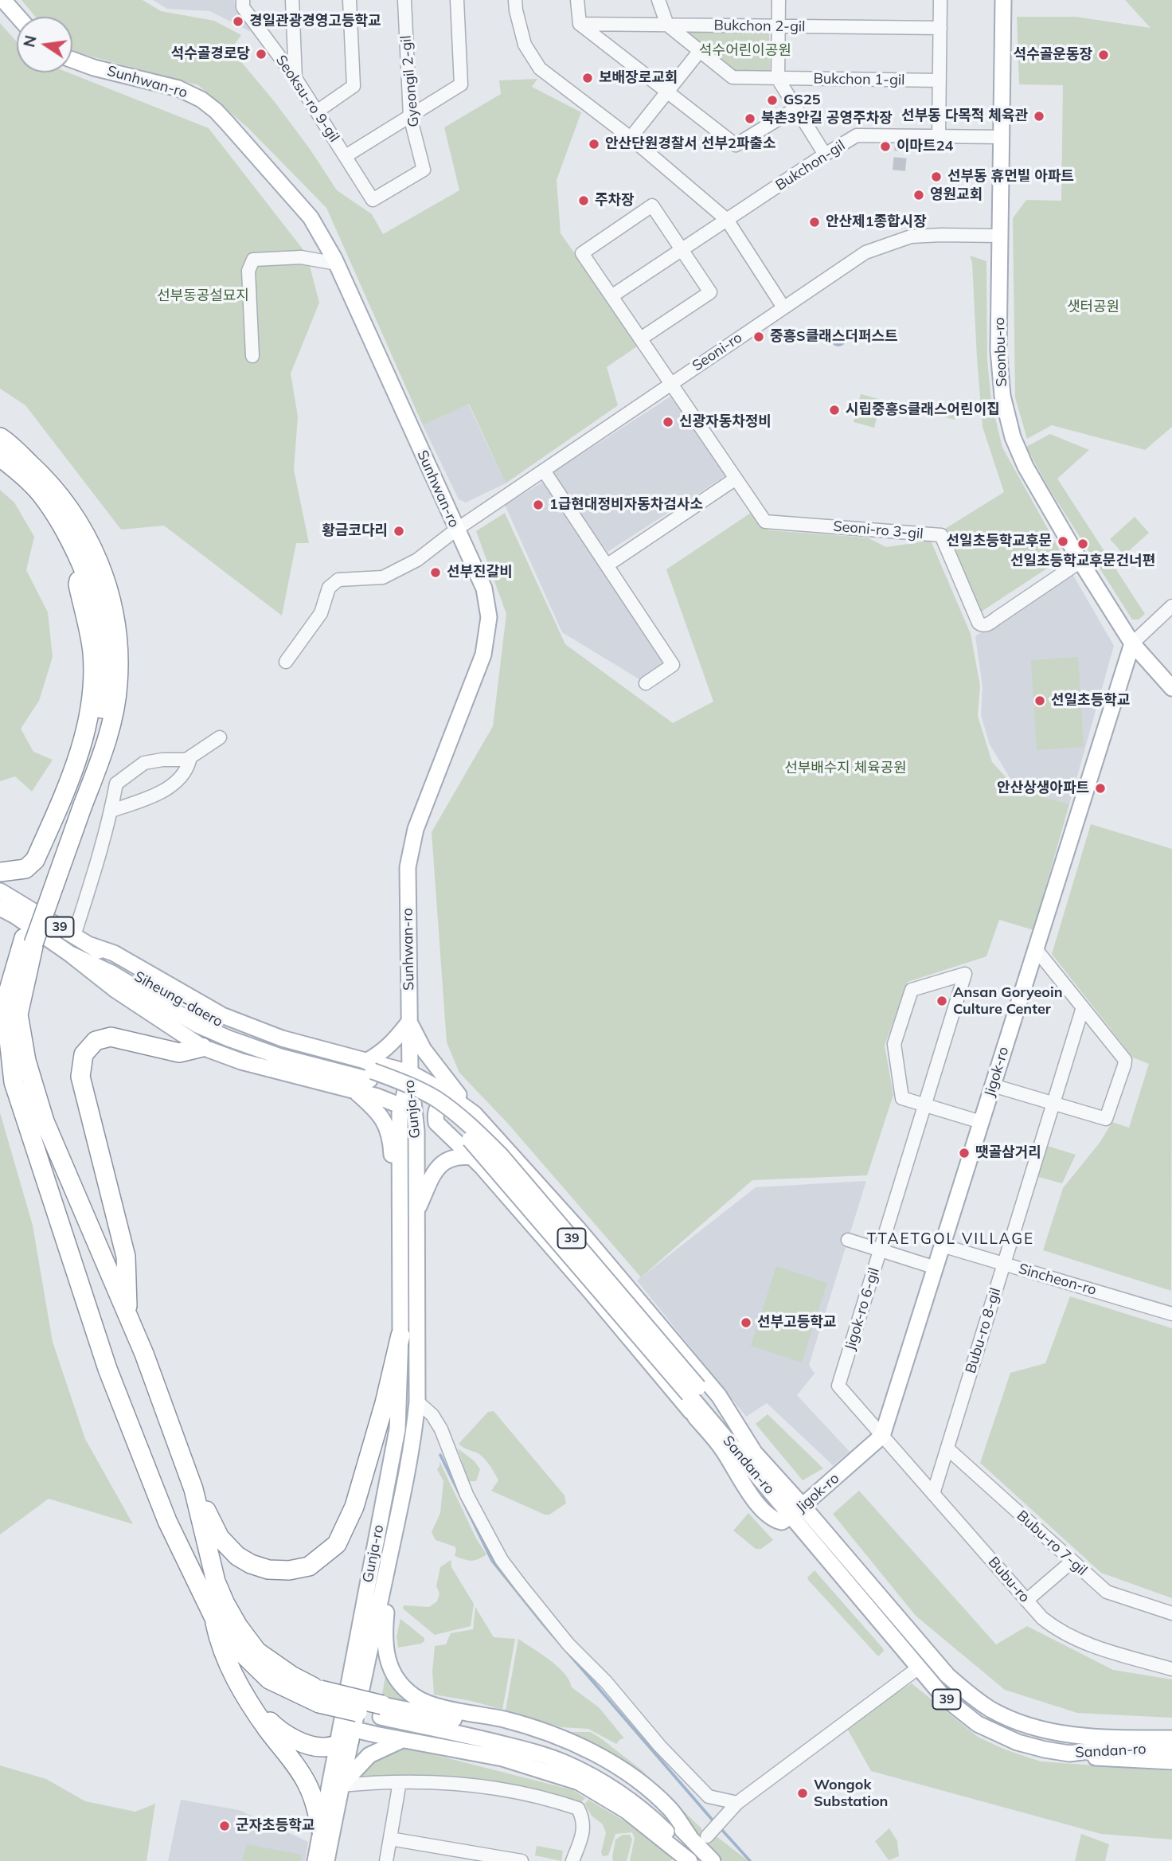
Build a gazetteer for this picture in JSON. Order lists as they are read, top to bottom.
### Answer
{
  "streets": {
    "main road": [
      "Sunhwan-ro",
      "Seonbu-ro",
      "39",
      "Siheung-daero",
      "Jigok-ro",
      "Gunja-ro",
      "Sandan-ro"
    ],
    "street": [
      "Bukchon 2-gil",
      "Bukchon 1-gil",
      "Gyeongil 2-gil",
      "Seoksu-ro 9-gil",
      "Bukchon-gil",
      "Seoni-ro",
      "Seoni-ro 3-gil",
      "Sincheon-ro",
      "Jigok-ro 6-gil",
      "Bubu-ro 8-gil",
      "Bubu-ro 7-gil",
      "Bubu-ro"
    ]
  },
  "crossings": [
    ["Bukchon 2-gil", "Bukchon 1-gil"],
    ["Gyeongil 2-gil", "Seoksu-ro 9-gil"],
    ["Sunhwan-ro", "Seoni-ro"],
    ["Sunhwan-ro", "Gunja-ro"],
    ["Bukchon-gil", "Seonbu-ro"],
    ["Bukchon-gil", "Seoni-ro 3-gil"],
    ["Seoni-ro", "Seonbu-ro"],
    ["Seoni-ro", "Seoni-ro 3-gil"],
    ["Seonbu-ro", "Seoni-ro 3-gil"],
    ["Seonbu-ro", "Jigok-ro"],
    ["Siheung-daero", "Sandan-ro"],
    ["Jigok-ro", "Sincheon-ro"],
    ["Jigok-ro", "Jigok-ro 6-gil"],
    ["Jigok-ro", "Sandan-ro"],
    ["Jigok-ro", "Bubu-ro"],
    ["Sincheon-ro", "Bubu-ro 8-gil"],
    ["Jigok-ro 6-gil", "Bubu-ro"],
    ["Bubu-ro 8-gil", "Bubu-ro 7-gil"],
    ["Bubu-ro 8-gil", "Bubu-ro"]
  ],
  "districts": ["TTAETGOL VILLAGE"],
  "parks": [
    "석수어린이공원",
    "선부동공설묘지",
    "샛터공원",
    "선부배수지 체육공원"
  ],
  "places": [
    "경일관광경영고등학교",
    "석수골경로당",
    "석수골운동장",
    "보배장로교회",
    "GS25",
    "선부동 다목적 체육관",
    "북촌3안길 공영주차장",
    "안산단원경찰서 선부2파출소",
    "이마트24",
    "선부동 휴먼빌 아파트",
    "영원교회",
    "주차장",
    "안산제1종합시장",
    "중흥S클래스더퍼스트",
    "시립중흥S클래스어린이집",
    "신광자동차정비",
    "1급현대정비자동차검사소",
    "황금코다리",
    "선일초등학교후문",
    "선일초등학교후문건너편",
    "선부진갈비",
    "선일초등학교",
    "안산상생아파트",
    "Ansan Goryeoin Culture Center",
    "땟골삼거리",
    "선부고등학교",
    "Wongok Substation",
    "군자초등학교"
  ],
  "north": "left"
}
